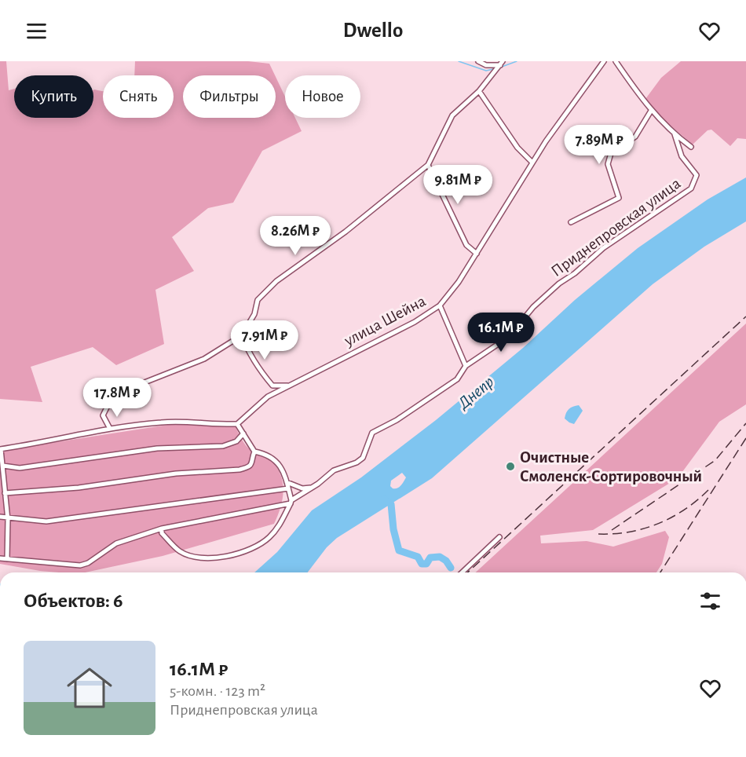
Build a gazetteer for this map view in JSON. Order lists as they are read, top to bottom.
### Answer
{
  "streets": {
    "street": ["Приднепровская улица", "улица Шейна"]
  },
  "water": ["Днепр"],
  "places": ["Очистные Смоленск-Сортировочный"],
  "page": {
    "header": "Dwello",
    "chip": [
      "Купить",
      "Снять",
      "Фильтры",
      "Новое"
    ],
    "price": [
      "7.89M ₽",
      "9.81M ₽",
      "8.26M ₽",
      "16.1M ₽",
      "7.91M ₽",
      "17.8M ₽"
    ],
    "heading": "Объектов: 6",
    "list": [
      {
        "name": "16.1M ₽",
        "note": "5-комн. · 123 m² · Приднепровская улица"
      }
    ]
  }
}
